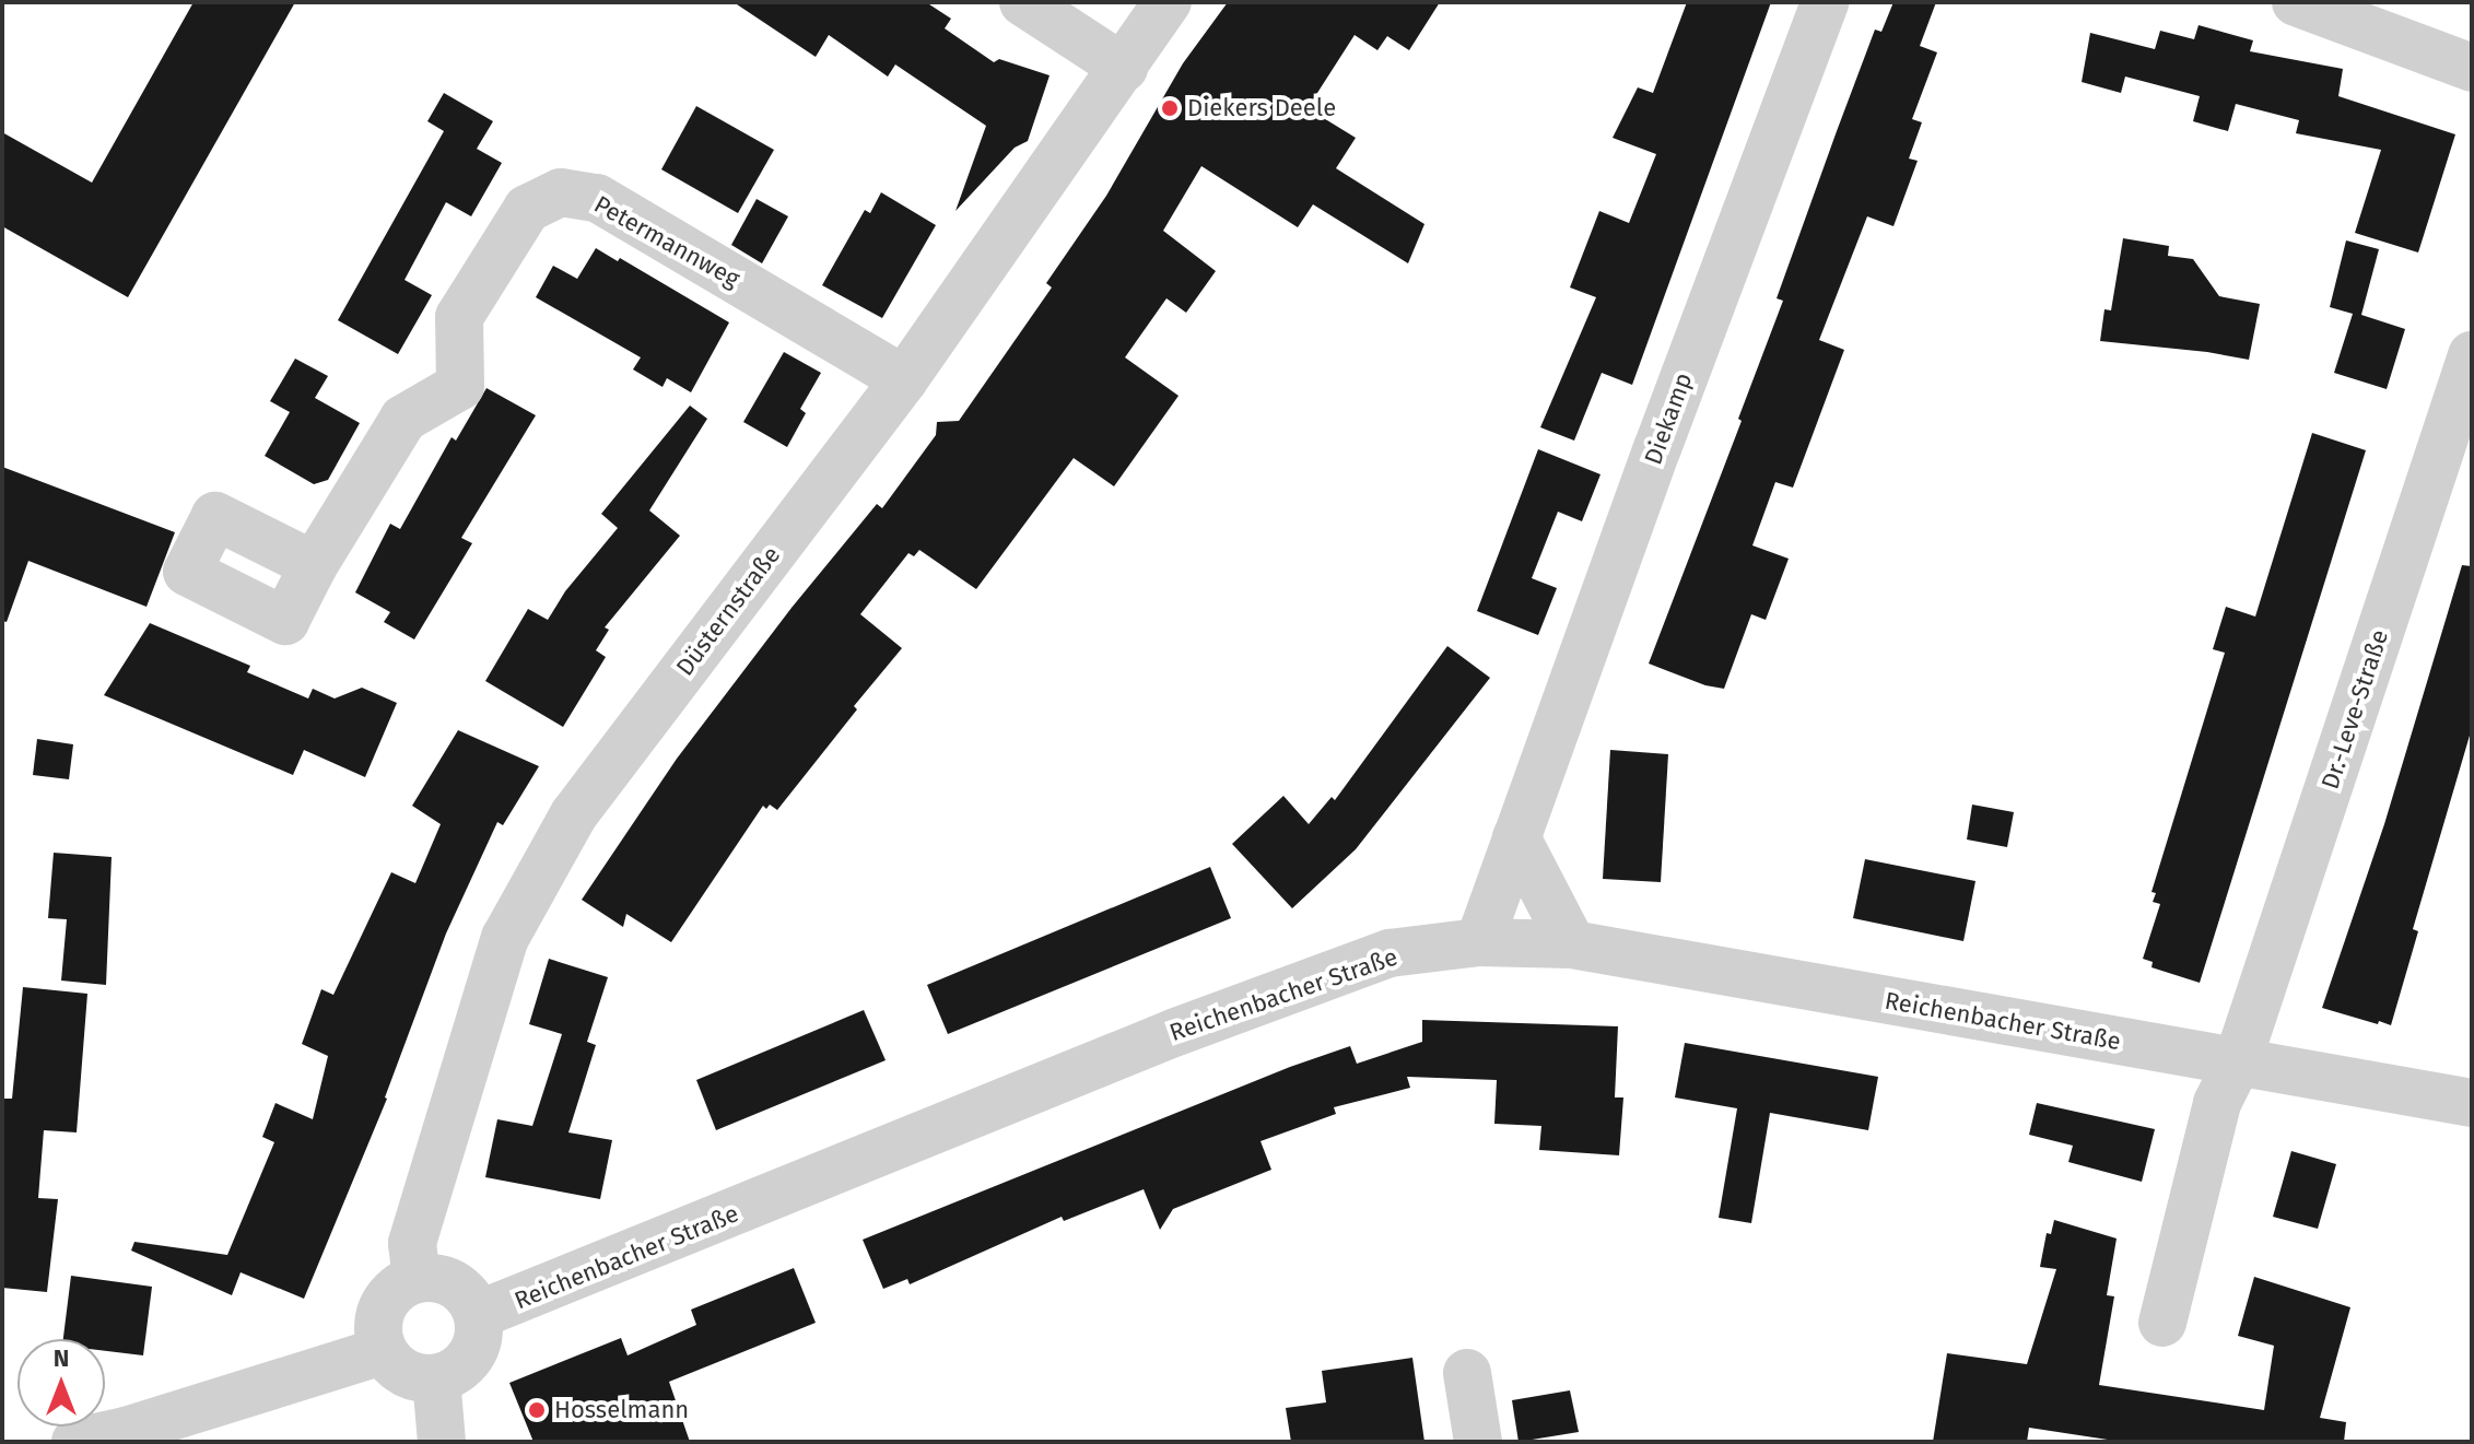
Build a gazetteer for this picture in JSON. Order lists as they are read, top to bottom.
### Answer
{
  "streets": {
    "street": [
      "Petermannweg",
      "Diekamp",
      "Düsternstraße",
      "Dr.-Leve-Straße",
      "Reichenbacher Straße"
    ]
  },
  "crossings": [
    ["Petermannweg", "Düsternstraße"],
    ["Diekamp", "Reichenbacher Straße"],
    ["Düsternstraße", "Reichenbacher Straße"],
    ["Dr.-Leve-Straße", "Reichenbacher Straße"]
  ],
  "places": ["Diekers Deele", "Hosselmann"],
  "north": "top"
}
